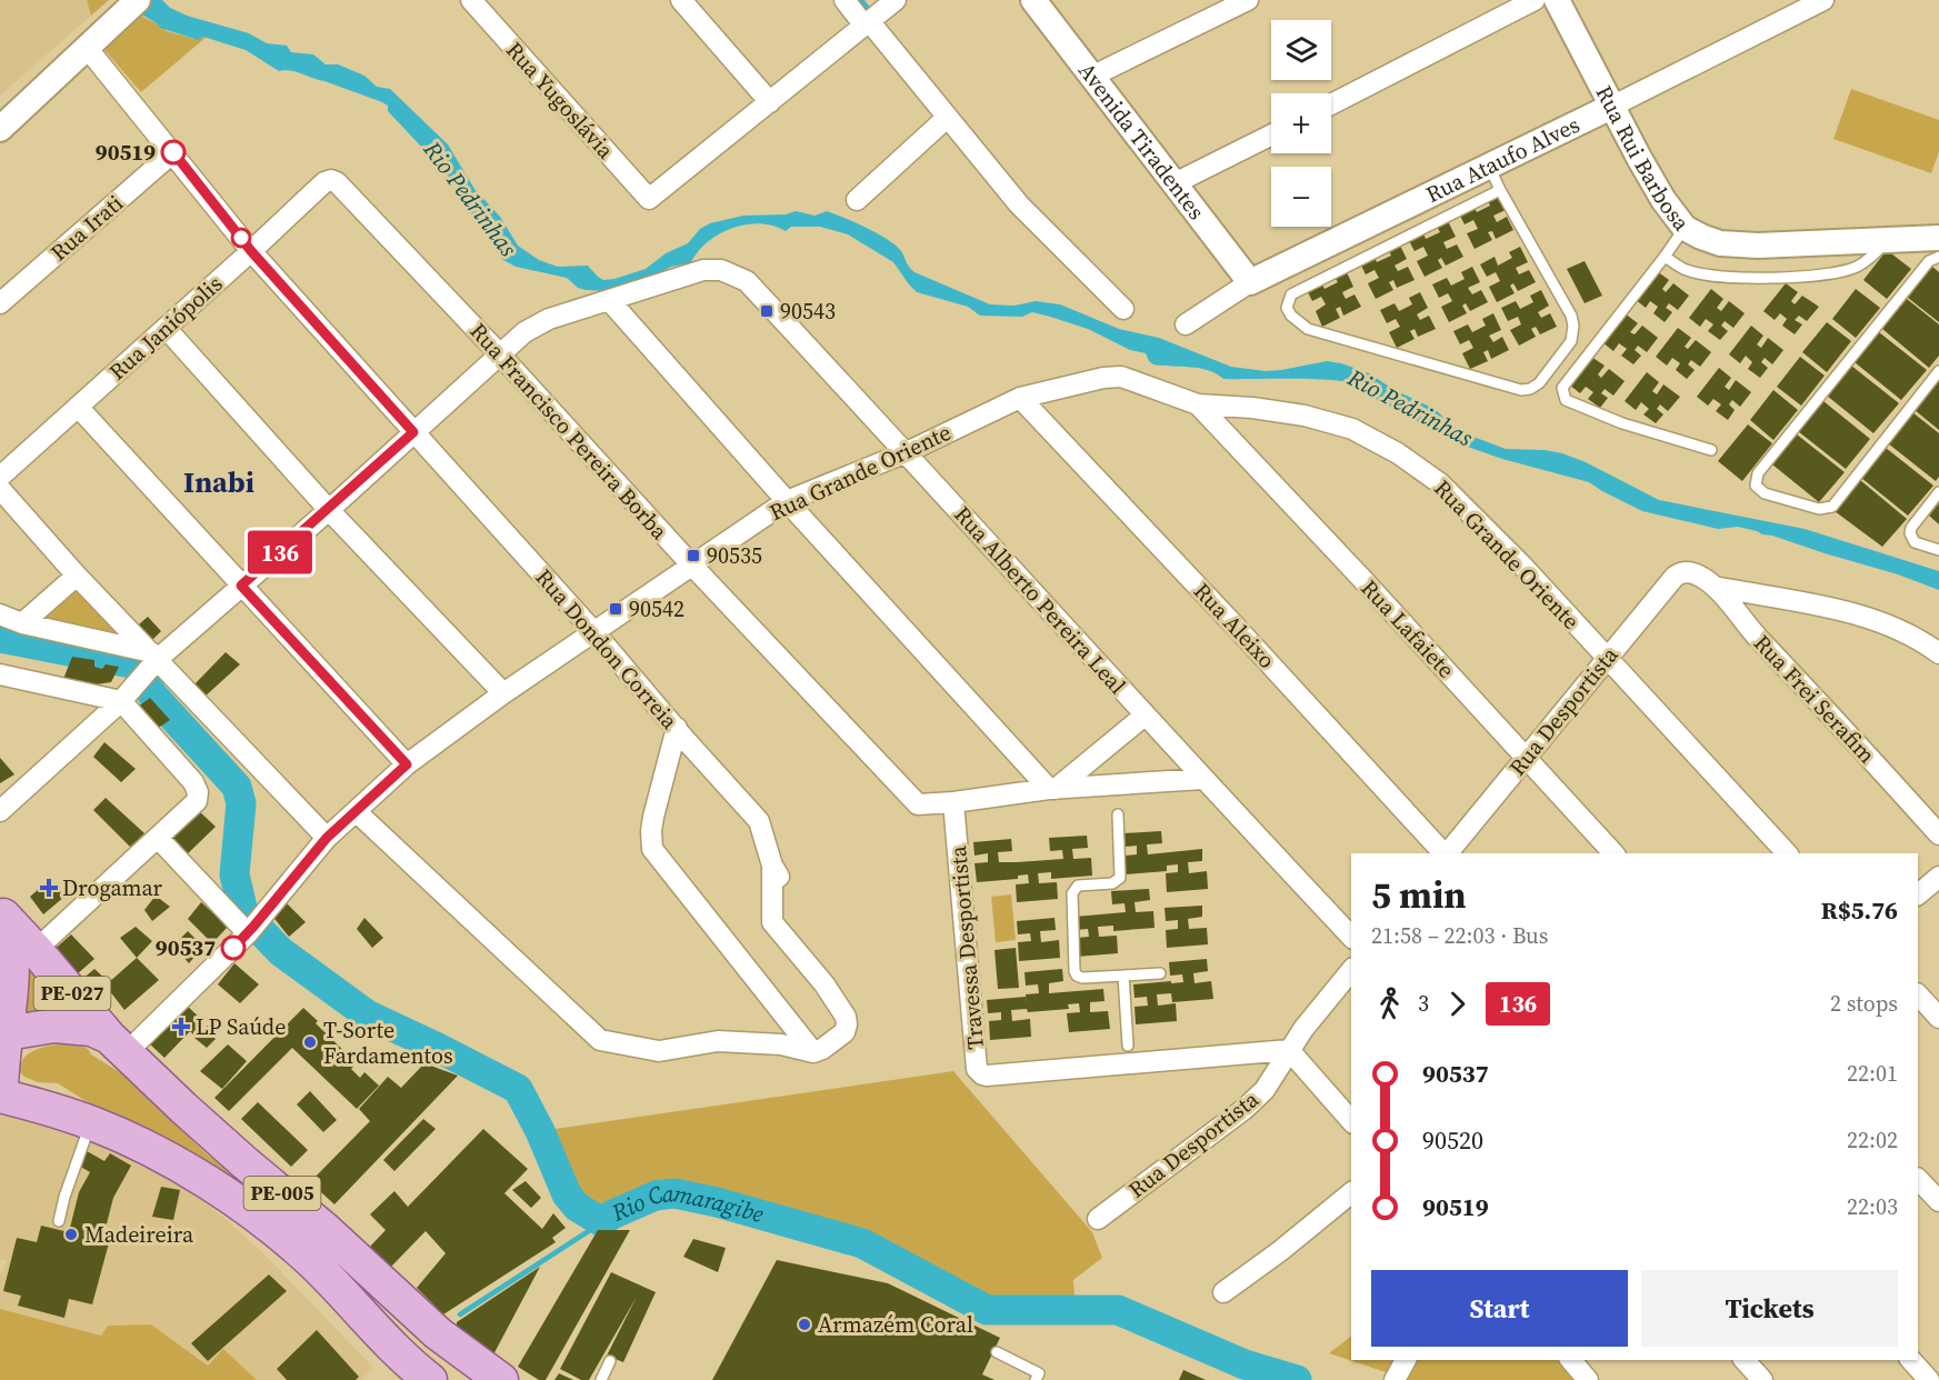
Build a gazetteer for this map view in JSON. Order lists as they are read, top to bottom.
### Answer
{
  "streets": {
    "main road": ["PE-027", "PE-005"],
    "street": [
      "Rua Yugoslávia",
      "Avenida Tiradentes",
      "Rua Rui Barbosa",
      "Rua Ataufo Alves",
      "Rua Irati",
      "Rua Janiópolis",
      "Rua Francisco Pereira Borba",
      "Rua Grande Oriente",
      "Rua Alberto Pereira Leal",
      "Rua Aleixo",
      "Rua Lafaiete",
      "Rua Dondon Correia",
      "Rua Frei Serafim",
      "Rua Desportista",
      "Travessa Desportista"
    ]
  },
  "crossings": [
    ["Avenida Tiradentes", "Rua Ataufo Alves"],
    ["Rua Rui Barbosa", "Rua Ataufo Alves"],
    ["Rua Irati", "Rua Dondon Correia"],
    ["Rua Janiópolis", "Rua Francisco Pereira Borba"],
    ["Rua Janiópolis", "Rua Dondon Correia"],
    ["Rua Francisco Pereira Borba", "Rua Grande Oriente"],
    ["Rua Francisco Pereira Borba", "Travessa Desportista"],
    ["Rua Grande Oriente", "Rua Alberto Pereira Leal"],
    ["Rua Grande Oriente", "Rua Aleixo"],
    ["Rua Grande Oriente", "Rua Lafaiete"],
    ["Rua Grande Oriente", "Rua Dondon Correia"],
    ["Rua Grande Oriente", "Rua Desportista"],
    ["Rua Grande Oriente", "PE-027"],
    ["Rua Grande Oriente", "PE-005"],
    ["Rua Lafaiete", "Rua Desportista"],
    ["Rua Frei Serafim", "Rua Desportista"],
    ["Rua Desportista", "Travessa Desportista"],
    ["PE-027", "PE-005"]
  ],
  "districts": ["Inabi"],
  "water": ["Rio Pedrinhas", "Rio Camaragibe"],
  "places": {
    "other": [
      "90519",
      "90537",
      "T-Sorte Fardamentos",
      "Madeireira",
      "Armazém Coral"
    ],
    "transit": ["90543", "90535", "90542"],
    "health": ["Drogamar", "LP Saúde"]
  },
  "lines": ["bus line 136"],
  "page": {
    "on_map": "136",
    "map_buttons": ["+", "−"],
    "heading": ["5 min", "21:58 – 22:03 · Bus", "R$5.76"],
    "legs": ["3", "136", "2 stops"],
    "list": [
      {
        "name": "90537",
        "value": "22:01"
      },
      {
        "name": "90520",
        "value": "22:02"
      },
      {
        "name": "90519",
        "value": "22:03"
      }
    ],
    "buttons": ["Start", "Tickets"]
  }
}
